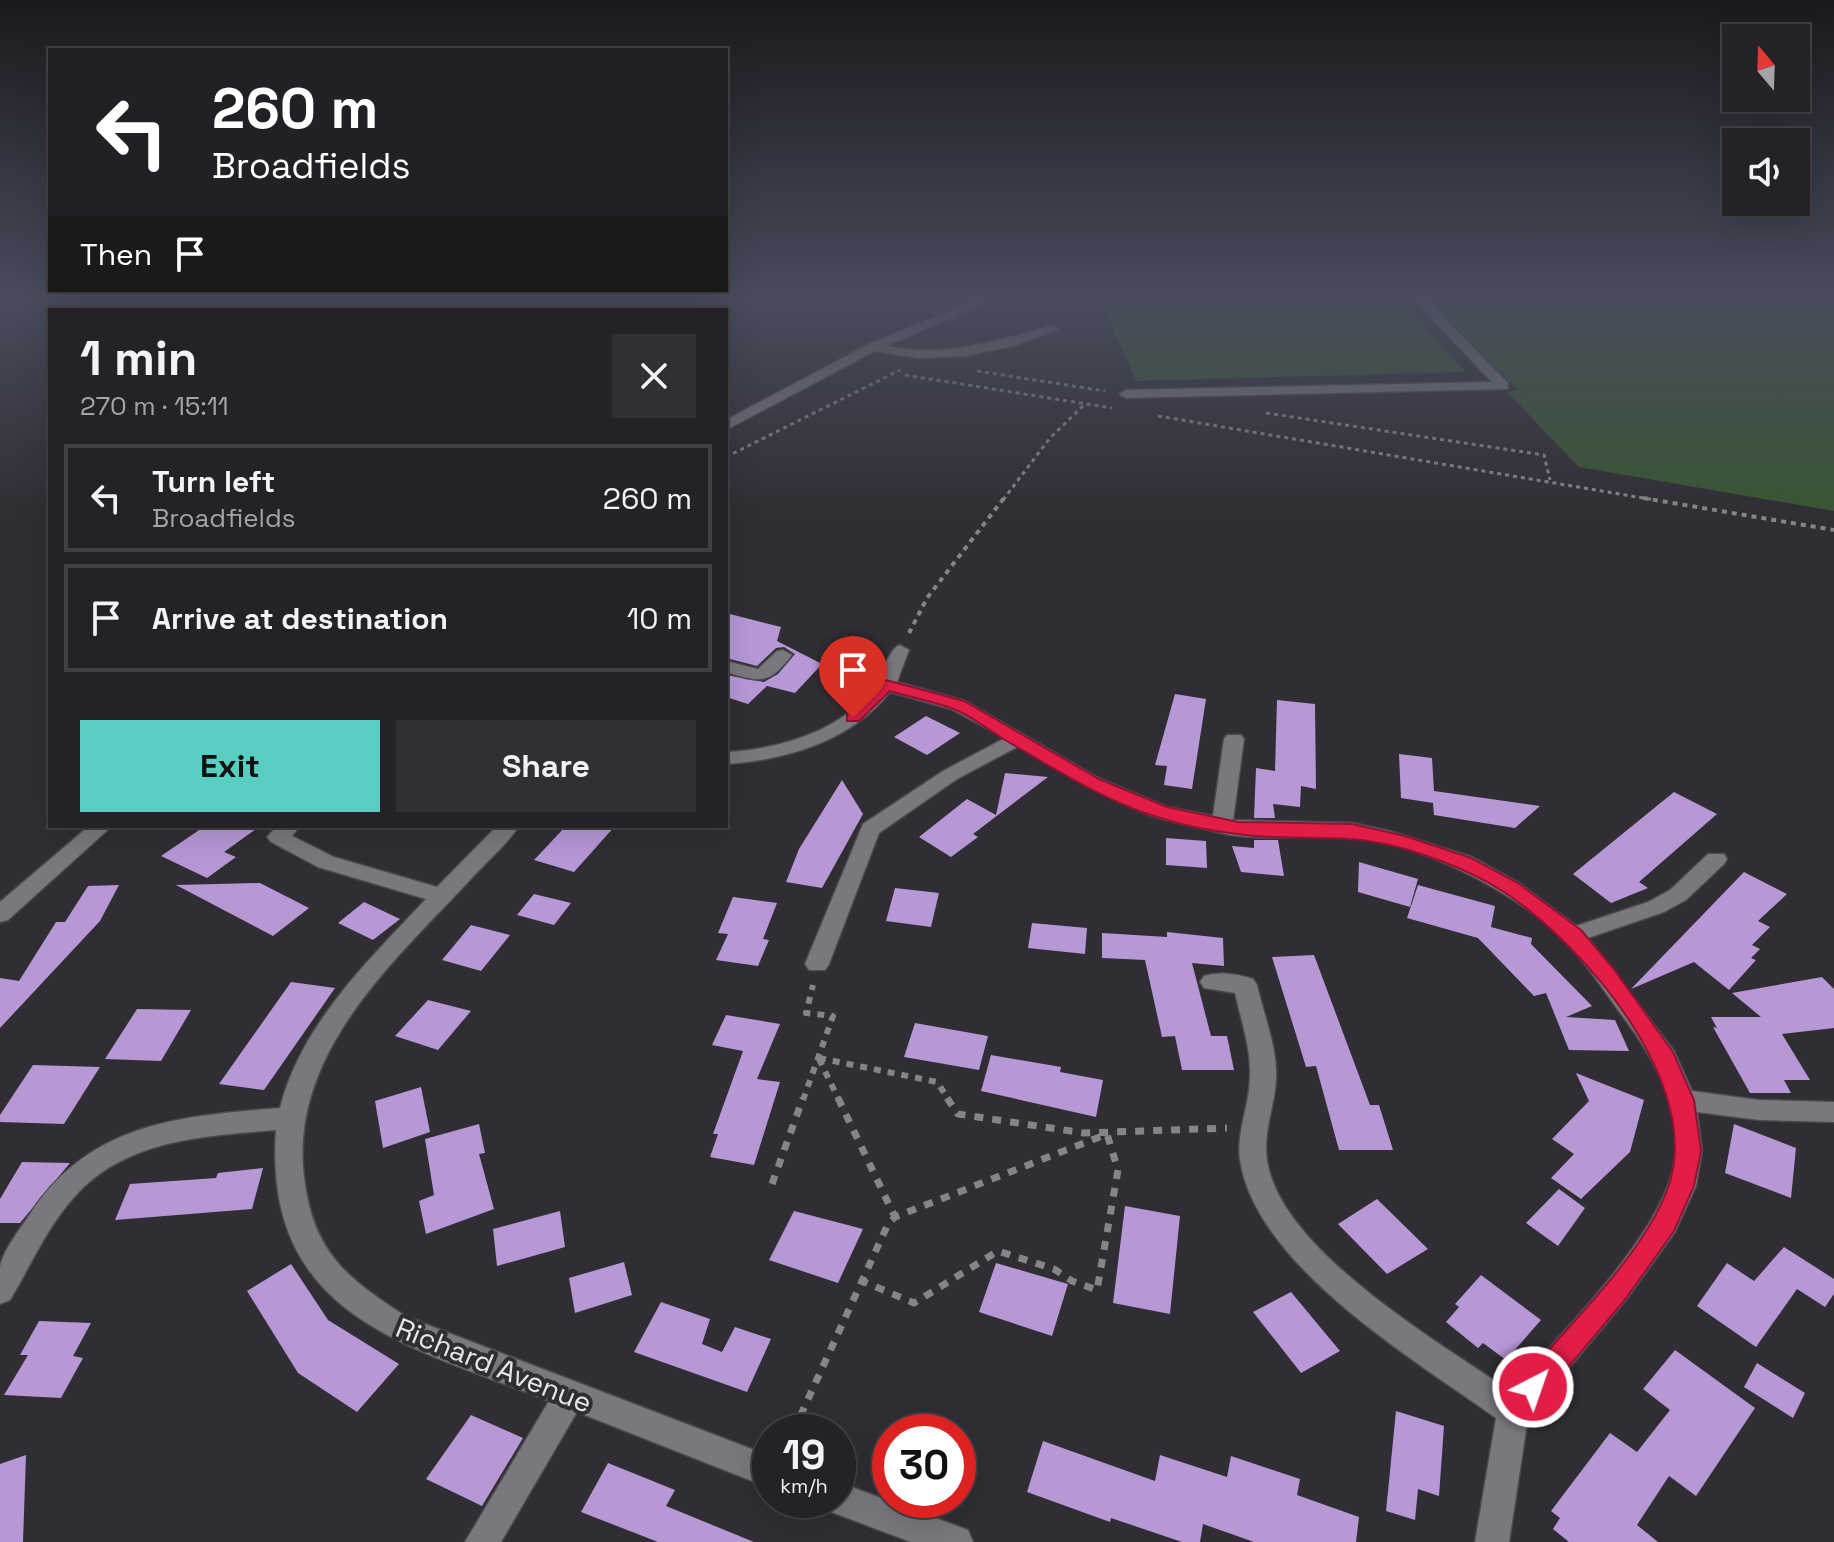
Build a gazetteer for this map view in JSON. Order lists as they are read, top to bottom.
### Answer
{
  "streets": {
    "street": ["Richard Avenue"]
  },
  "north": "top",
  "page": {
    "turn": ["260 m", "Broadfields"],
    "then": "Then",
    "heading": ["1 min", "270 m · 15:11"],
    "list": [
      {
        "name": "Turn left",
        "note": "Broadfields",
        "value": "260 m"
      },
      {
        "name": "Arrive at destination",
        "value": "10 m"
      }
    ],
    "buttons": ["Exit", "Share"],
    "speed": "19 km/h",
    "limit": "30"
  }
}
